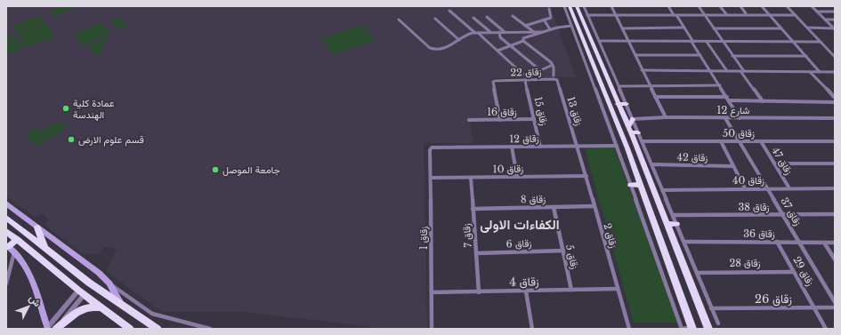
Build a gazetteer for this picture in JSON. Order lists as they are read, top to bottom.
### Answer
{
  "streets": {
    "street": [
      "زقاق 22",
      "شارع 12",
      "زقاق 15",
      "زقاق 13",
      "زقاق 16",
      "زقاق 50",
      "زقاق 12",
      "زقاق 42",
      "زقاق 47",
      "زقاق 10",
      "زقاق 40",
      "زقاق 8",
      "زقاق 38",
      "زقاق 37",
      "زقاق 36",
      "زقاق 7",
      "زقاق 2",
      "زقاق 1",
      "زقاق 6",
      "زقاق 5",
      "زقاق 28",
      "زقاق 29",
      "زقاق 4",
      "زقاق 26"
    ]
  },
  "crossings": [
    ["زقاق 22", "زقاق 15"],
    ["زقاق 22", "زقاق 13"],
    ["زقاق 22", "زقاق 16"],
    ["شارع 12", "زقاق 37"],
    ["زقاق 15", "زقاق 16"],
    ["زقاق 15", "زقاق 12"],
    ["زقاق 13", "زقاق 12"],
    ["زقاق 13", "زقاق 2"],
    ["زقاق 50", "زقاق 47"],
    ["زقاق 50", "زقاق 37"],
    ["زقاق 12", "زقاق 2"],
    ["زقاق 12", "زقاق 1"],
    ["زقاق 47", "زقاق 40"],
    ["زقاق 10", "زقاق 7"],
    ["زقاق 10", "زقاق 2"],
    ["زقاق 10", "زقاق 1"],
    ["زقاق 40", "زقاق 37"],
    ["زقاق 8", "زقاق 7"],
    ["زقاق 8", "زقاق 2"],
    ["زقاق 8", "زقاق 5"],
    ["زقاق 38", "زقاق 37"],
    ["زقاق 37", "زقاق 36"],
    ["زقاق 36", "زقاق 29"],
    ["زقاق 7", "زقاق 6"],
    ["زقاق 7", "زقاق 4"],
    ["زقاق 2", "زقاق 4"],
    ["زقاق 1", "زقاق 4"],
    ["زقاق 6", "زقاق 5"],
    ["زقاق 5", "زقاق 4"],
    ["زقاق 28", "زقاق 29"],
    ["زقاق 29", "زقاق 26"]
  ],
  "districts": ["الكفاءات الاولى"],
  "places": ["عمادة كلية الهندسة", "قسم علوم الارض", "جامعة الموصل"],
  "north": "top right"
}
